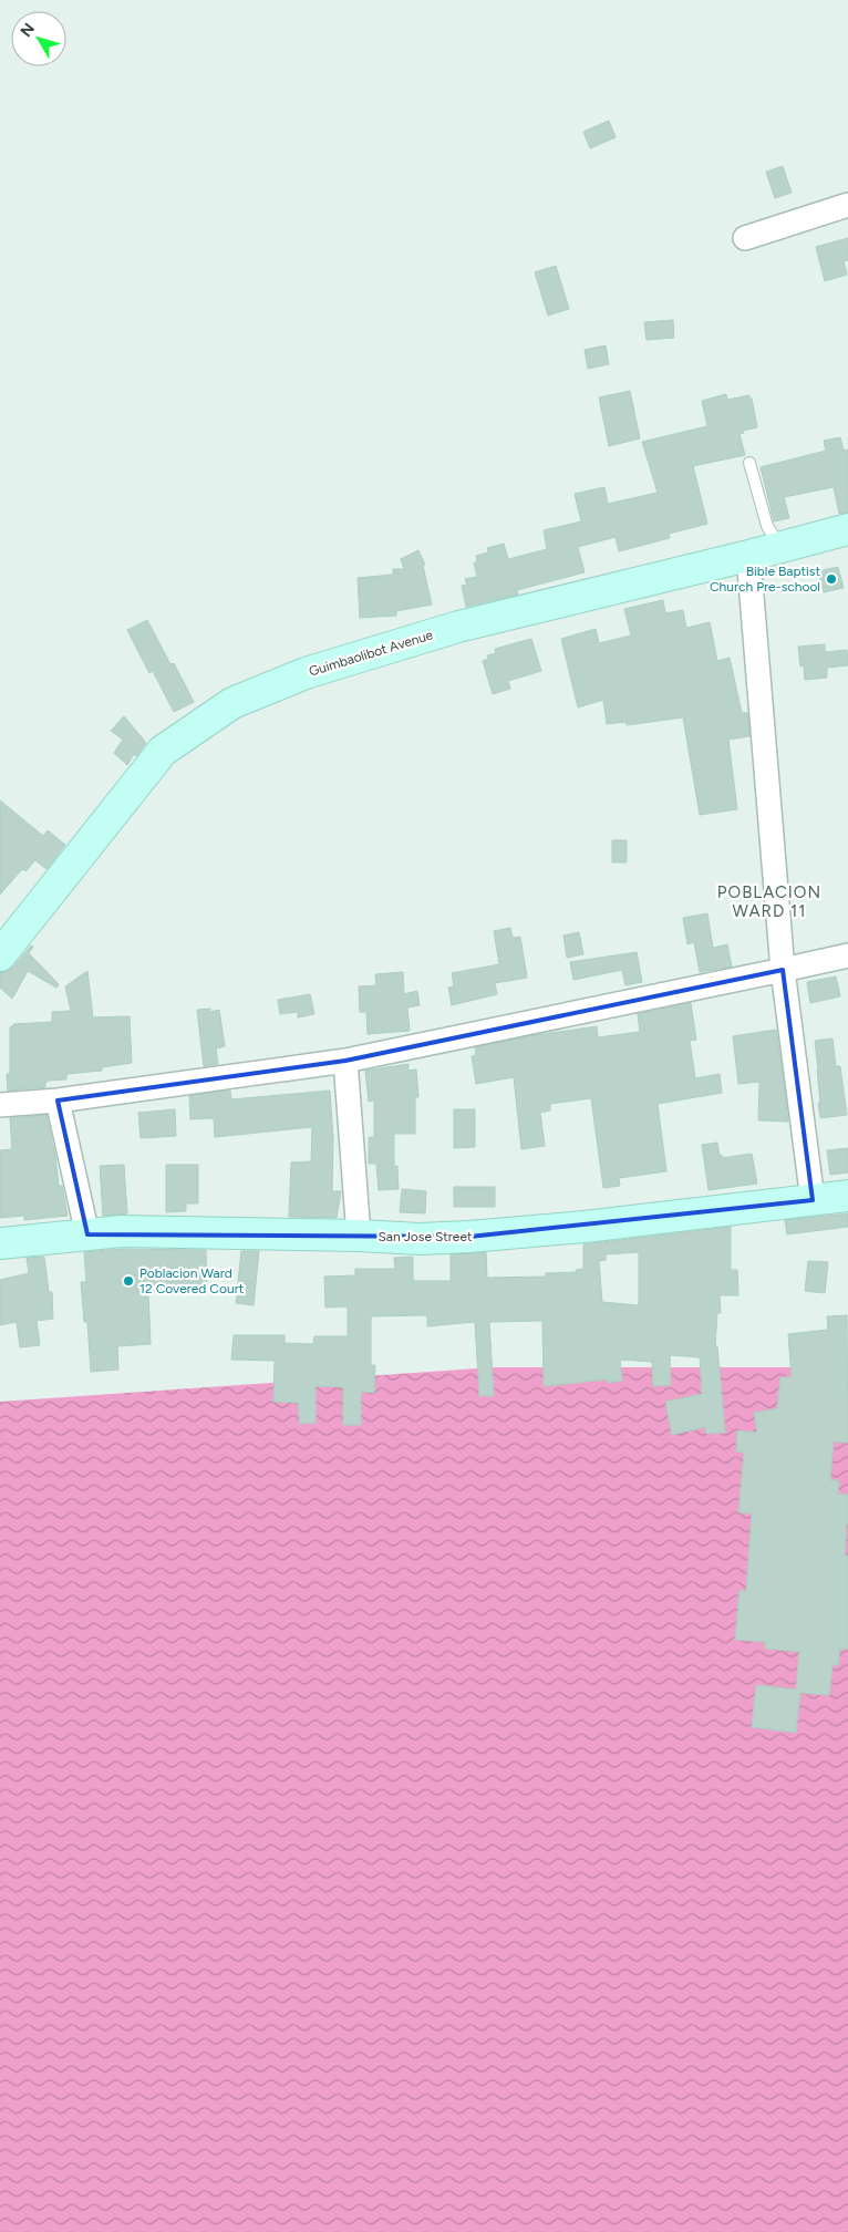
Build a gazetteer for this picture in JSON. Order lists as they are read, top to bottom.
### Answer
{
  "streets": {
    "street": ["Guimbaolibot Avenue", "San Jose Street"]
  },
  "districts": ["POBLACION WARD 11"],
  "places": ["Bible Baptist Church Pre-school", "Poblacion Ward 12 Covered Court"],
  "north": "top left"
}
